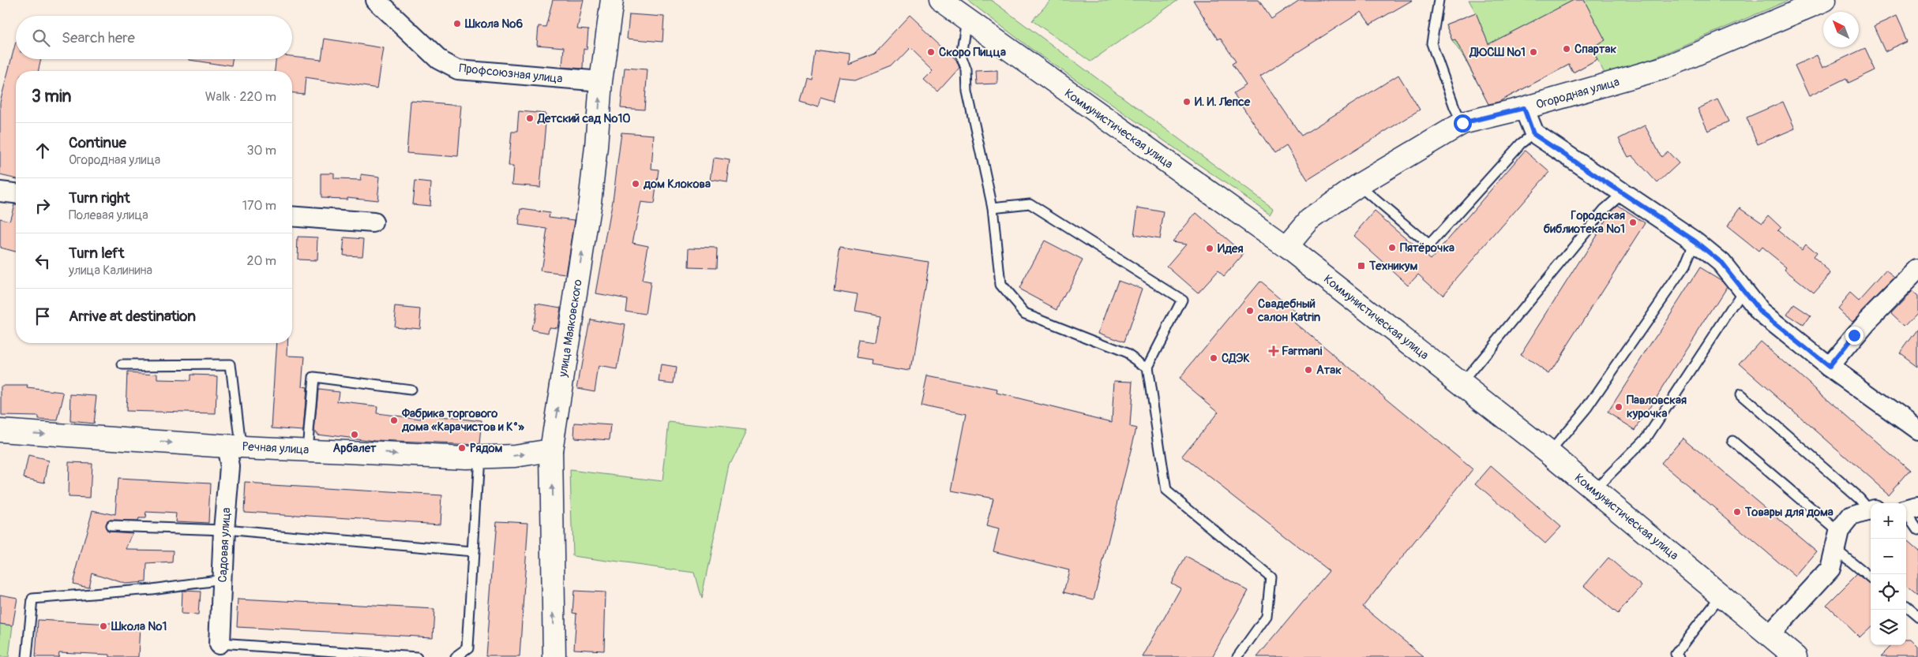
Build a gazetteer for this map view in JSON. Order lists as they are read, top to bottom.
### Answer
{
  "streets": {
    "street": [
      "Профсоюзная улица",
      "Огородная улица",
      "Коммунистическая улица",
      "улица Маяковского",
      "Речная улица",
      "Садовая улица"
    ]
  },
  "crossings": [
    ["Профсоюзная улица", "улица Маяковского"],
    ["Огородная улица", "Коммунистическая улица"],
    ["улица Маяковского", "Речная улица"],
    ["Речная улица", "Садовая улица"]
  ],
  "one_way": ["улица Маяковского", "Речная улица"],
  "places": {
    "other": [
      "Школа №6",
      "Спартак",
      "Скоро Пицца",
      "ДЮСШ №1",
      "И. И. Лепсе",
      "Детский сад №10",
      "дом Клокова",
      "Городская библиотека №1",
      "Пятёрочка",
      "Идея",
      "Свадебный салон Katrin",
      "СДЭК",
      "Атак",
      "Павловская курочка",
      "Фабрика торгового дома «Карачистов и К°»",
      "Арбалет",
      "Рядом",
      "Товары для дома",
      "Школа №1"
    ],
    "transit": ["Техникум"],
    "health": ["Farmani"]
  },
  "north": "top left",
  "page": {
    "search": "Search here",
    "heading": ["3 min", "Walk · 220 m"],
    "list": [
      ["Continue", "Огородная улица", "30 m"],
      ["Turn right", "Полевая улица", "170 m"],
      ["Turn left", "улица Калинина", "20 m"],
      "Arrive at destination"
    ],
    "map_buttons": ["+", "−"]
  }
}
